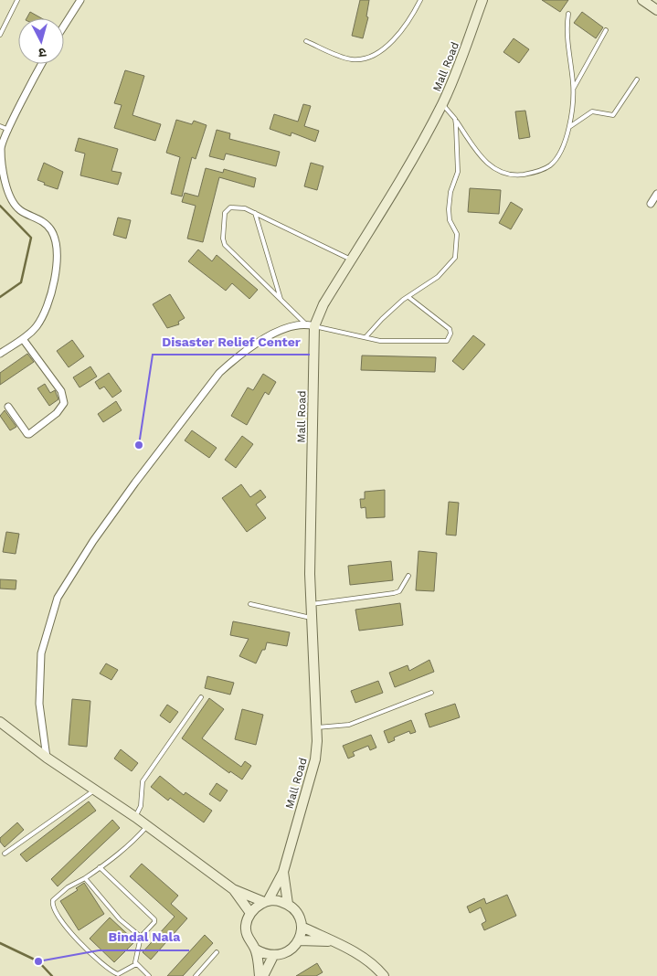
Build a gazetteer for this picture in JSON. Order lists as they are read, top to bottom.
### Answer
{
  "streets": {
    "street": ["Mall Road"]
  },
  "places": ["Disaster Relief Center", "Bindal Nala"],
  "north": "bottom"
}
